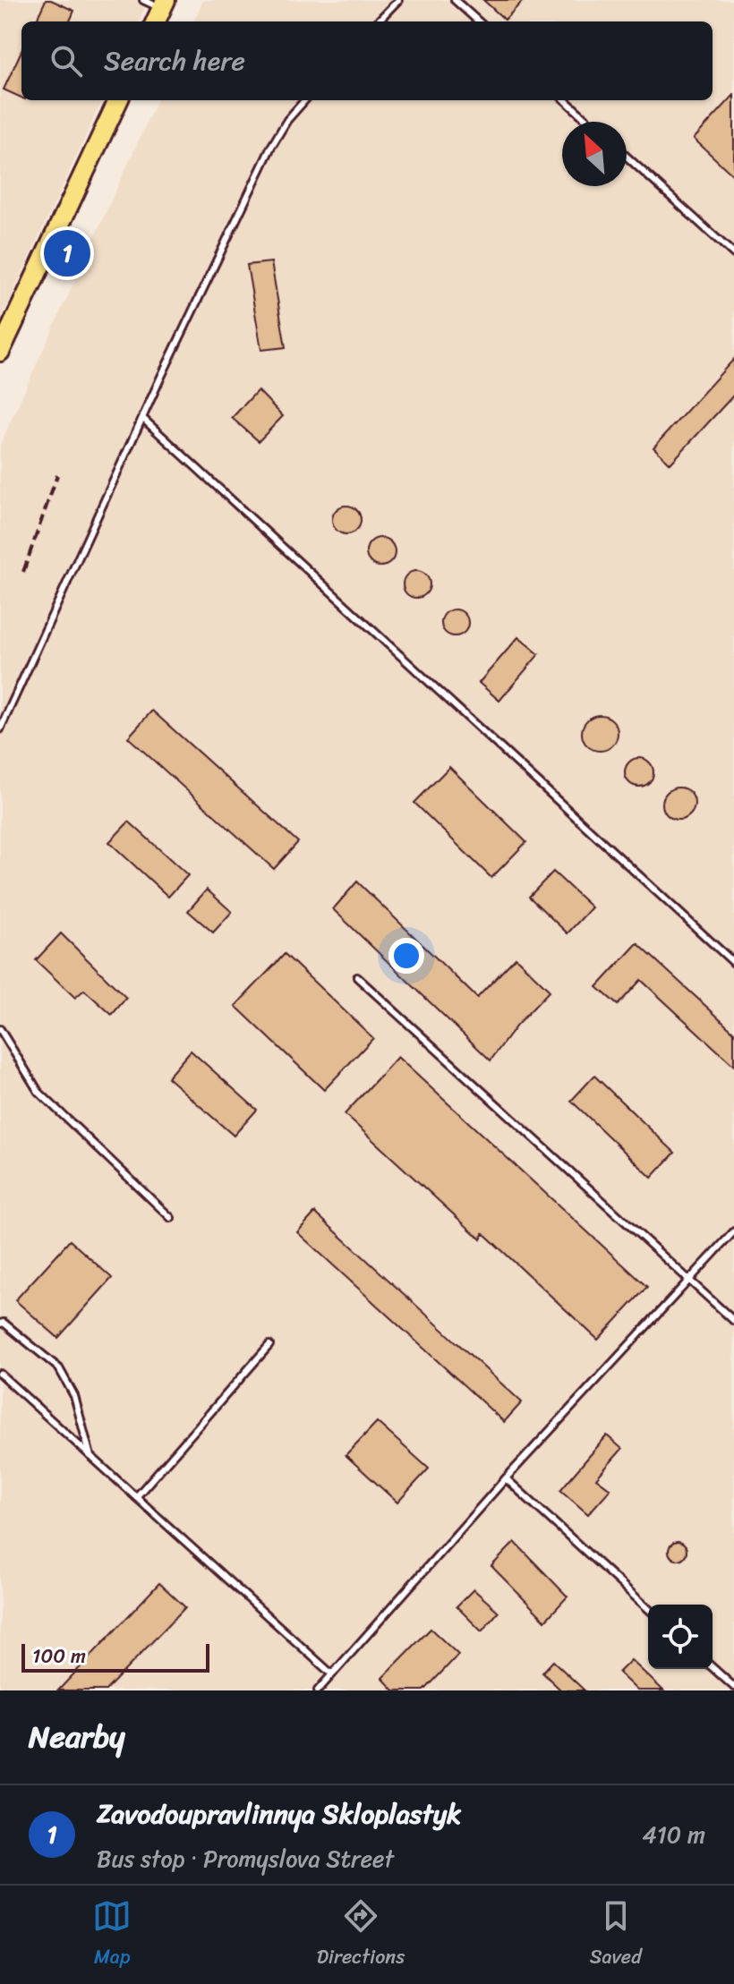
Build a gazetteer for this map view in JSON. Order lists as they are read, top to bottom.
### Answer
{
  "scale_bar": "100 m",
  "north": "top left",
  "page": {
    "search": "Search here",
    "pins": "1",
    "scale": "100 m",
    "heading": "Nearby",
    "list": [
      {
        "mark": "1",
        "name": "Zavodoupravlinnya Skloplastyk",
        "note": "Bus stop · Promyslova Street",
        "value": "410 m"
      }
    ],
    "nav": ["Map", "Directions", "Saved"]
  }
}
